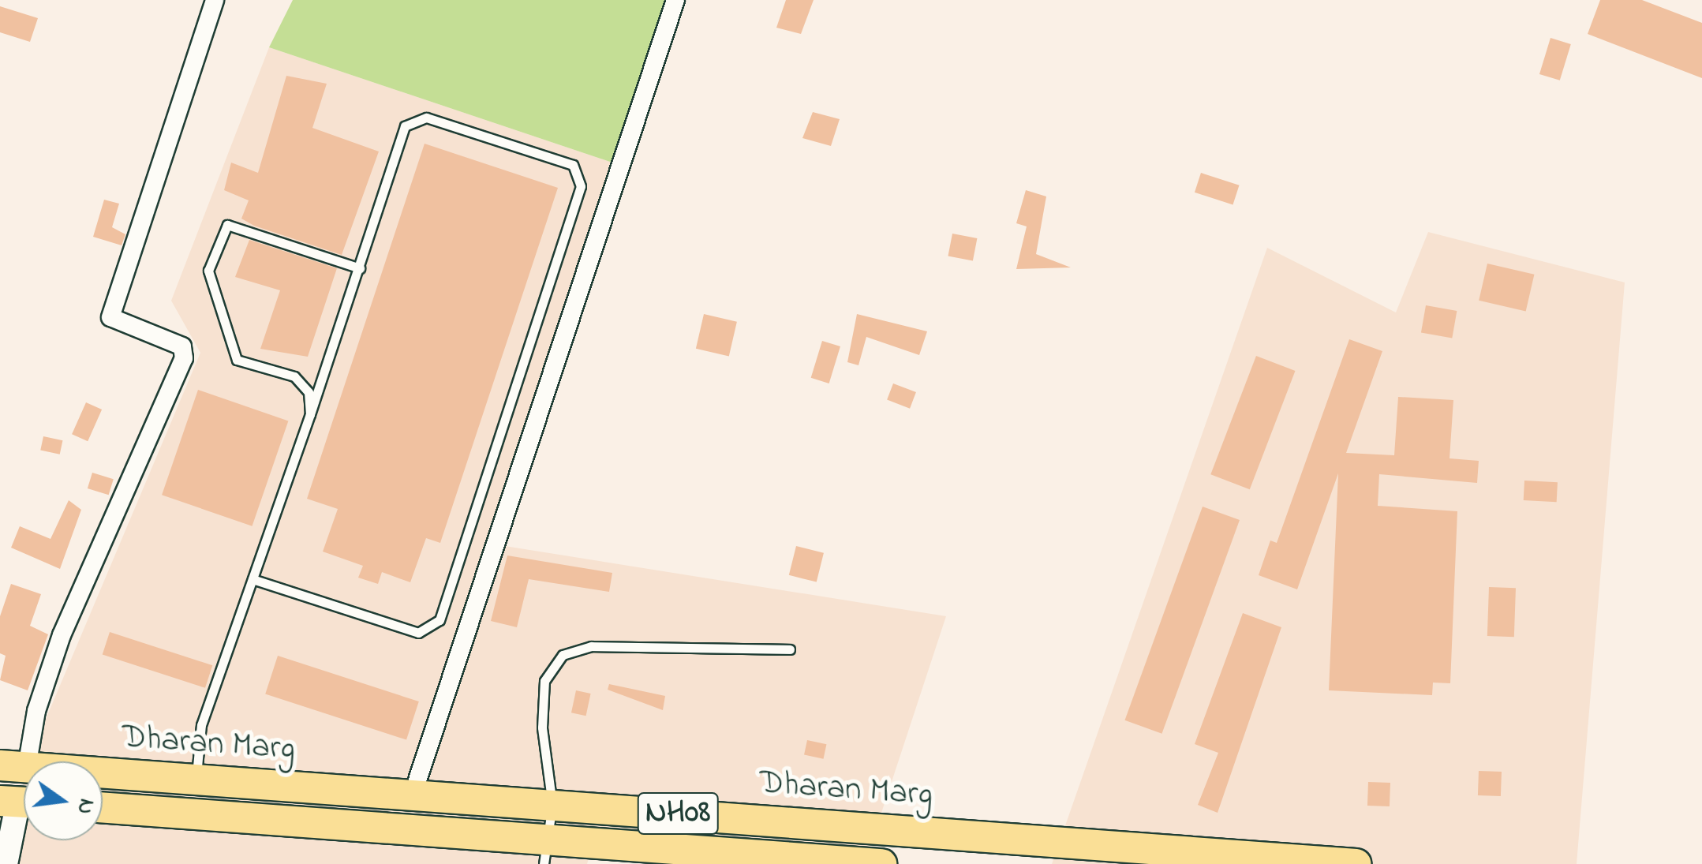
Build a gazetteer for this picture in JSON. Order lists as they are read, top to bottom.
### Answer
{
  "streets": {
    "main road": ["Dharan Marg", "NH08"]
  },
  "north": "right"
}
